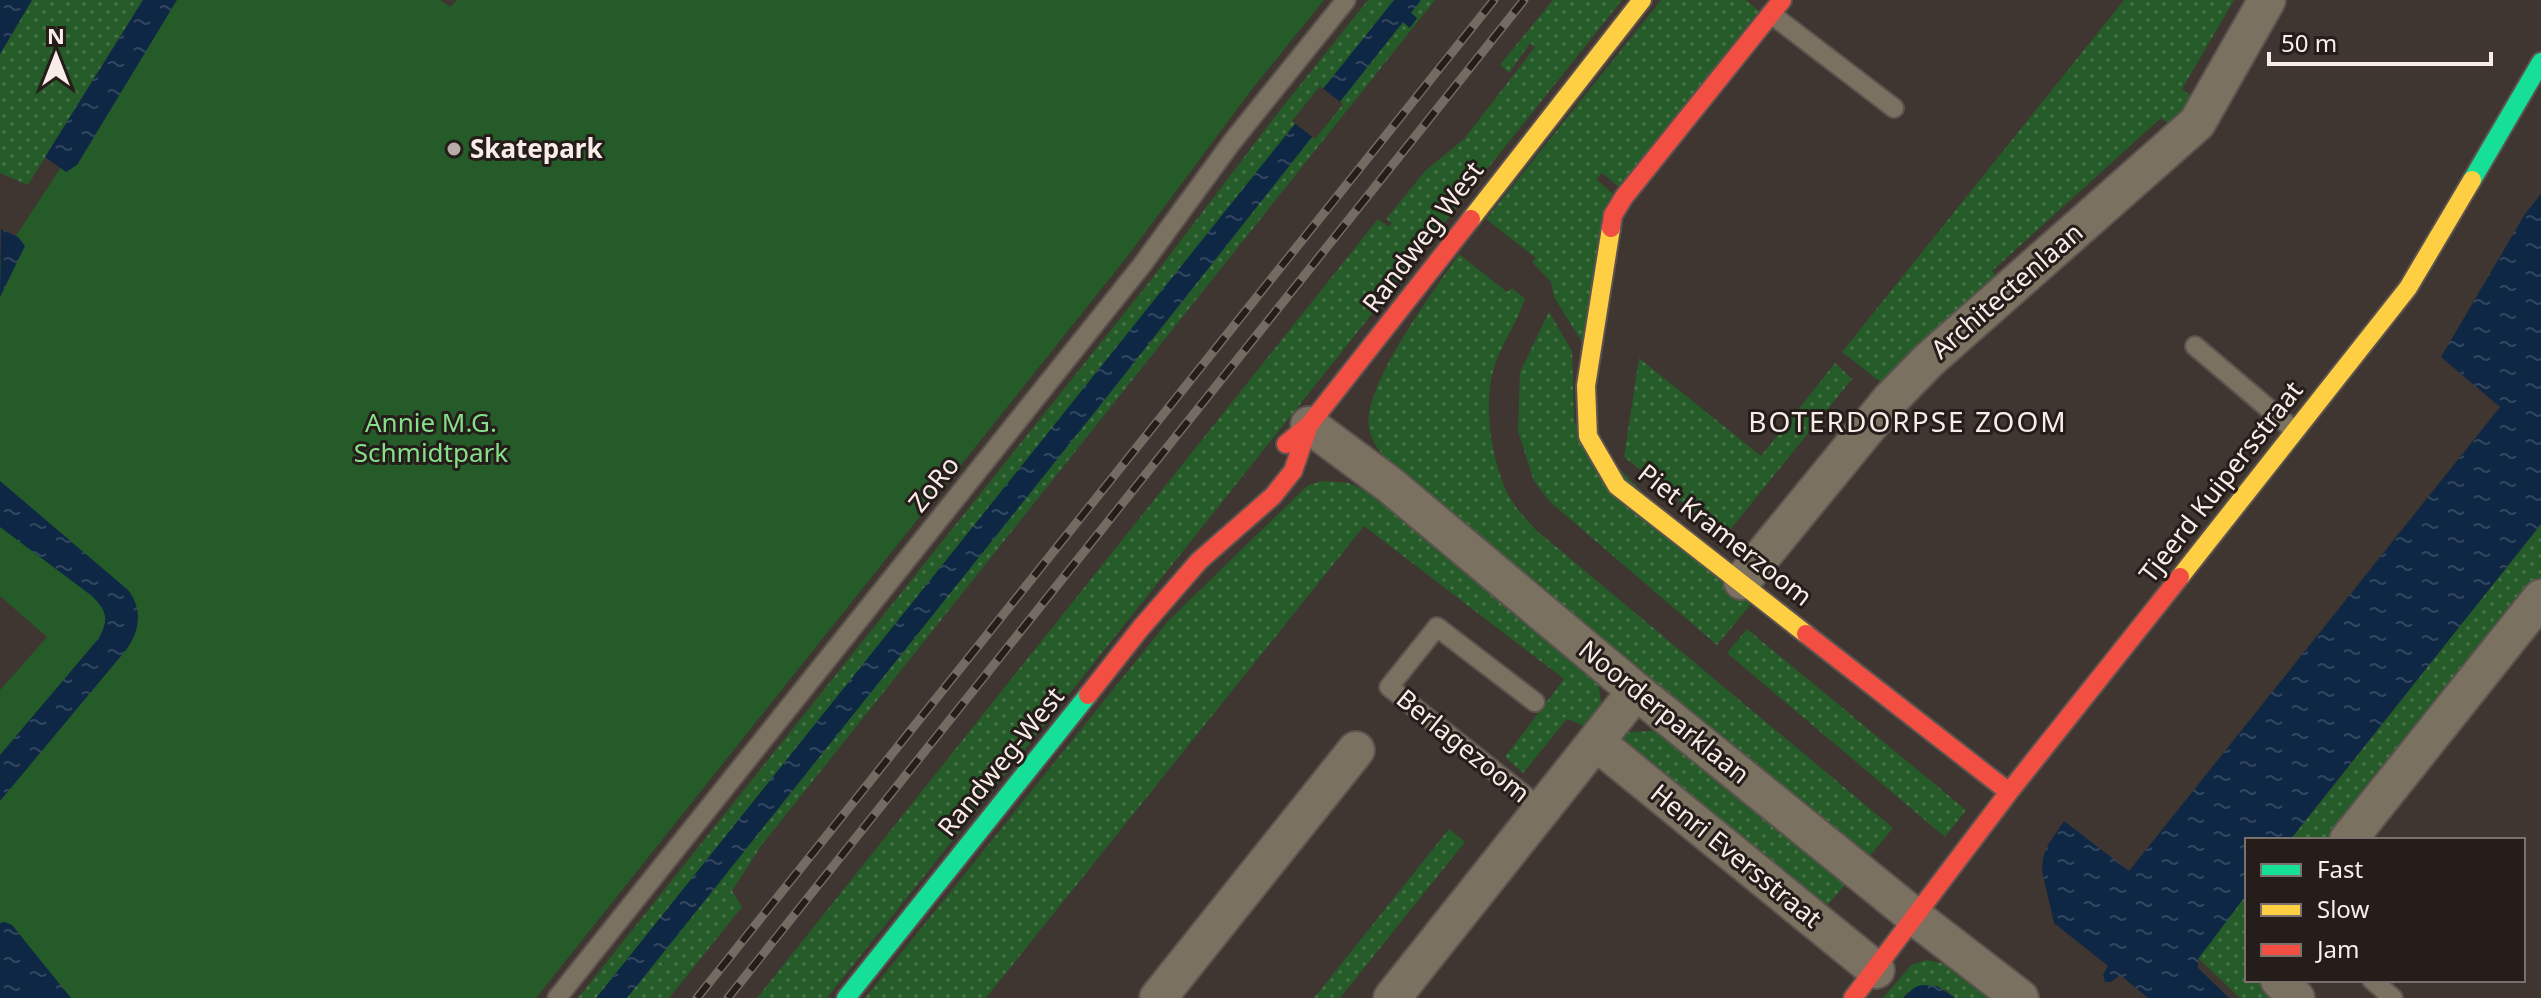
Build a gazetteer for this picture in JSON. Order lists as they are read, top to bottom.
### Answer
{
  "streets": {
    "street": [
      "Randweg West",
      "Architectenlaan",
      "Tjeerd Kuipersstraat",
      "Piet Kramerzoom",
      "Noorderparklaan",
      "Randweg-West",
      "Henri Eversstraat"
    ],
    "lane": ["ZoRo", "Berlagezoom"]
  },
  "crossings": [
    ["Randweg West", "Noorderparklaan"],
    ["Randweg West", "Randweg-West"],
    ["Architectenlaan", "Piet Kramerzoom"],
    ["Tjeerd Kuipersstraat", "Piet Kramerzoom"],
    ["Tjeerd Kuipersstraat", "Noorderparklaan"],
    ["Tjeerd Kuipersstraat", "Henri Eversstraat"]
  ],
  "districts": ["BOTERDORPSE ZOOM"],
  "parks": ["Annie M.G. Schmidtpark"],
  "places": ["Skatepark"],
  "legend": ["Fast", "Slow", "Jam"],
  "scale_bar": "50 m",
  "north": "top"
}
